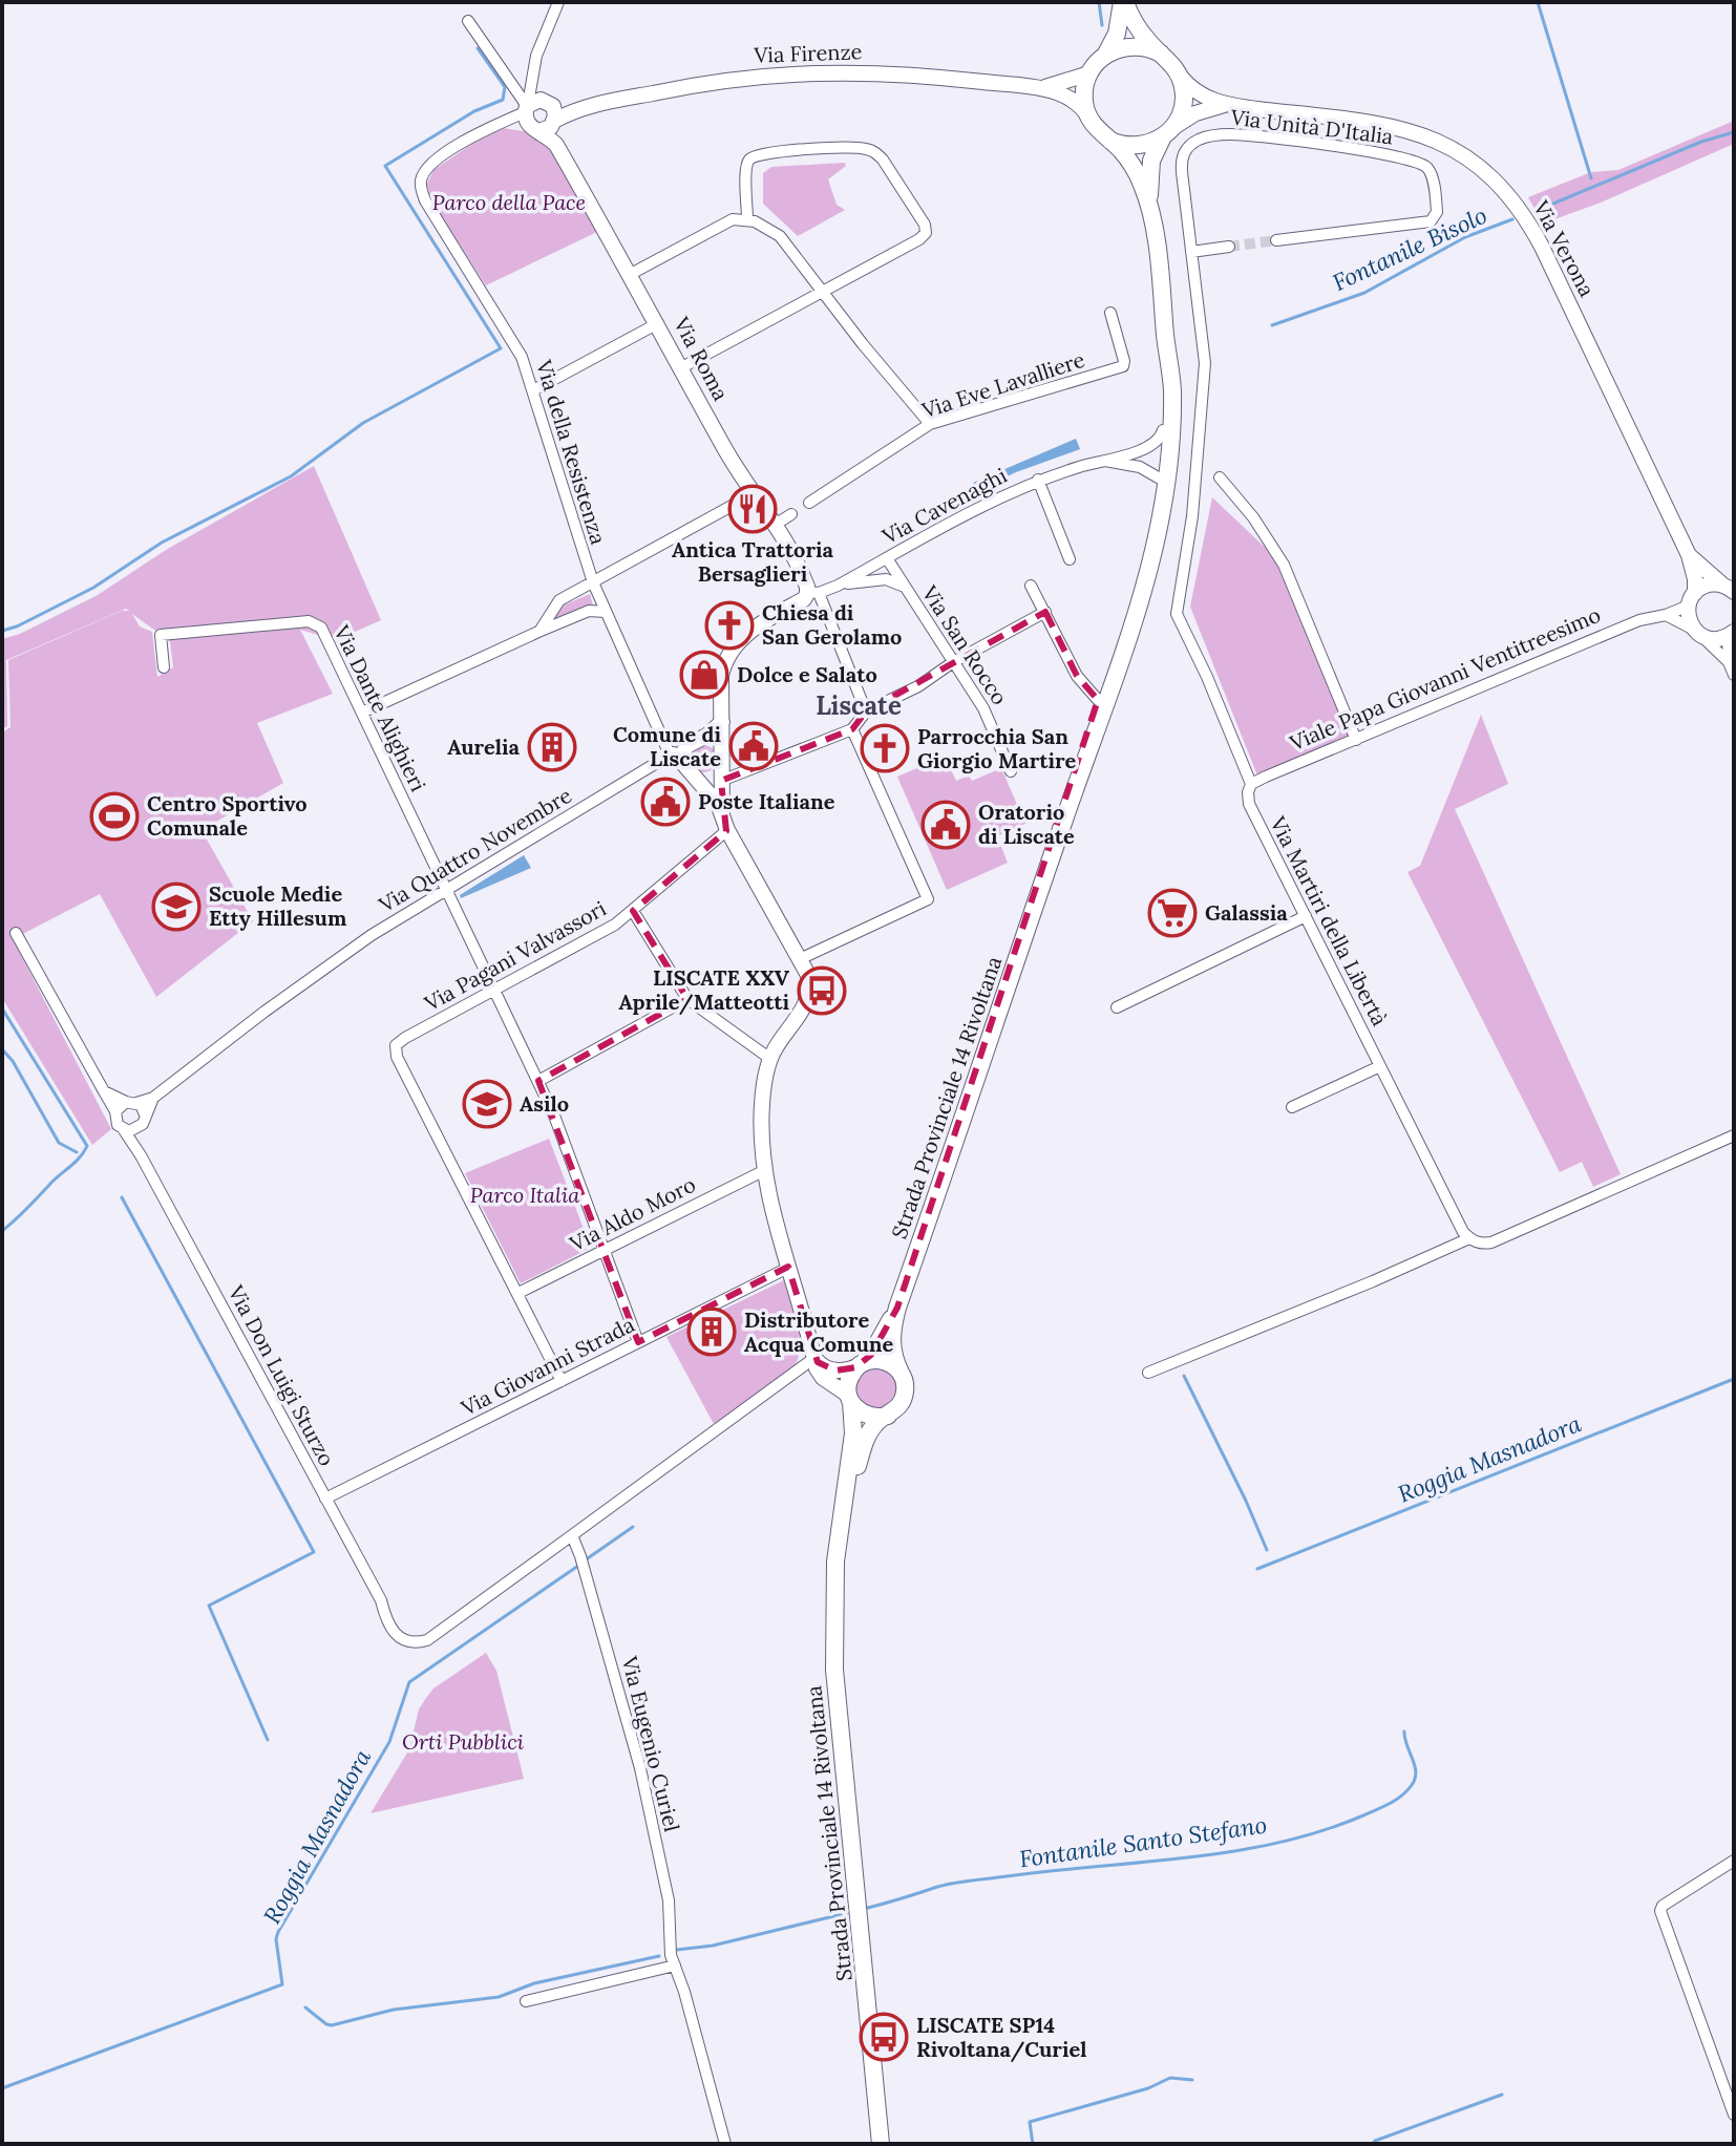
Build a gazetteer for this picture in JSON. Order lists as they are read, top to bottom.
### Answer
{
  "streets": {
    "main road": ["Strada Provinciale 14 Rivoltana"],
    "street": [
      "Via Firenze",
      "Via Unità D'Italia",
      "Via Verona",
      "Via Roma",
      "Via Eve Lavalliere",
      "Via della Resistenza",
      "Via Cavenaghi",
      "Via San Rocco",
      "Viale Papa Giovanni Ventitreesimo",
      "Via Dante Alighieri",
      "Via Quattro Novembre",
      "Via Martiri della Libertà",
      "Via Pagani Valvassori",
      "Via Aldo Moro",
      "Via Giovanni Strada",
      "Via Don Luigi Sturzo",
      "Via Eugenio Curiel"
    ]
  },
  "crossings": [
    ["Via Firenze", "Via Verona"],
    ["Via Firenze", "Via Roma"],
    ["Via Firenze", "Via della Resistenza"],
    ["Via Firenze", "Strada Provinciale 14 Rivoltana"],
    ["Via Unità D'Italia", "Viale Papa Giovanni Ventitreesimo"],
    ["Via Unità D'Italia", "Via Martiri della Libertà"],
    ["Via Verona", "Viale Papa Giovanni Ventitreesimo"],
    ["Via Verona", "Strada Provinciale 14 Rivoltana"],
    ["Via Roma", "Via Cavenaghi"],
    ["Via della Resistenza", "Via Quattro Novembre"],
    ["Via Cavenaghi", "Via San Rocco"],
    ["Via Cavenaghi", "Strada Provinciale 14 Rivoltana"],
    ["Viale Papa Giovanni Ventitreesimo", "Via Martiri della Libertà"],
    ["Via Dante Alighieri", "Via Quattro Novembre"],
    ["Via Dante Alighieri", "Via Pagani Valvassori"],
    ["Via Dante Alighieri", "Via Aldo Moro"],
    ["Via Dante Alighieri", "Via Giovanni Strada"],
    ["Via Quattro Novembre", "Via Don Luigi Sturzo"],
    ["Via Pagani Valvassori", "Via Aldo Moro"],
    ["Via Giovanni Strada", "Via Don Luigi Sturzo"],
    ["Via Don Luigi Sturzo", "Via Eugenio Curiel"]
  ],
  "districts": ["Liscate"],
  "water": ["Fontanile Bisolo", "Roggia Masnadora", "Fontanile Santo Stefano"],
  "parks": ["Parco della Pace", "Parco Italia", "Orti Pubblici"],
  "places": {
    "restaurant": ["Antica Trattoria Bersaglieri"],
    "church": ["Chiesa di San Gerolamo", "Parrocchia San Giorgio Martire"],
    "shop": ["Dolce e Salato"],
    "public building": ["Comune di Liscate", "Poste Italiane", "Oratorio di Liscate"],
    "building": ["Aurelia", "Distributore Acqua Comune"],
    "sports": ["Centro Sportivo Comunale"],
    "school or university": ["Scuole Medie Etty Hillesum", "Asilo"],
    "supermarket": ["Galassia"],
    "bus stop": ["LISCATE XXV Aprile/Matteotti", "LISCATE SP14 Rivoltana/Curiel"]
  }
}
